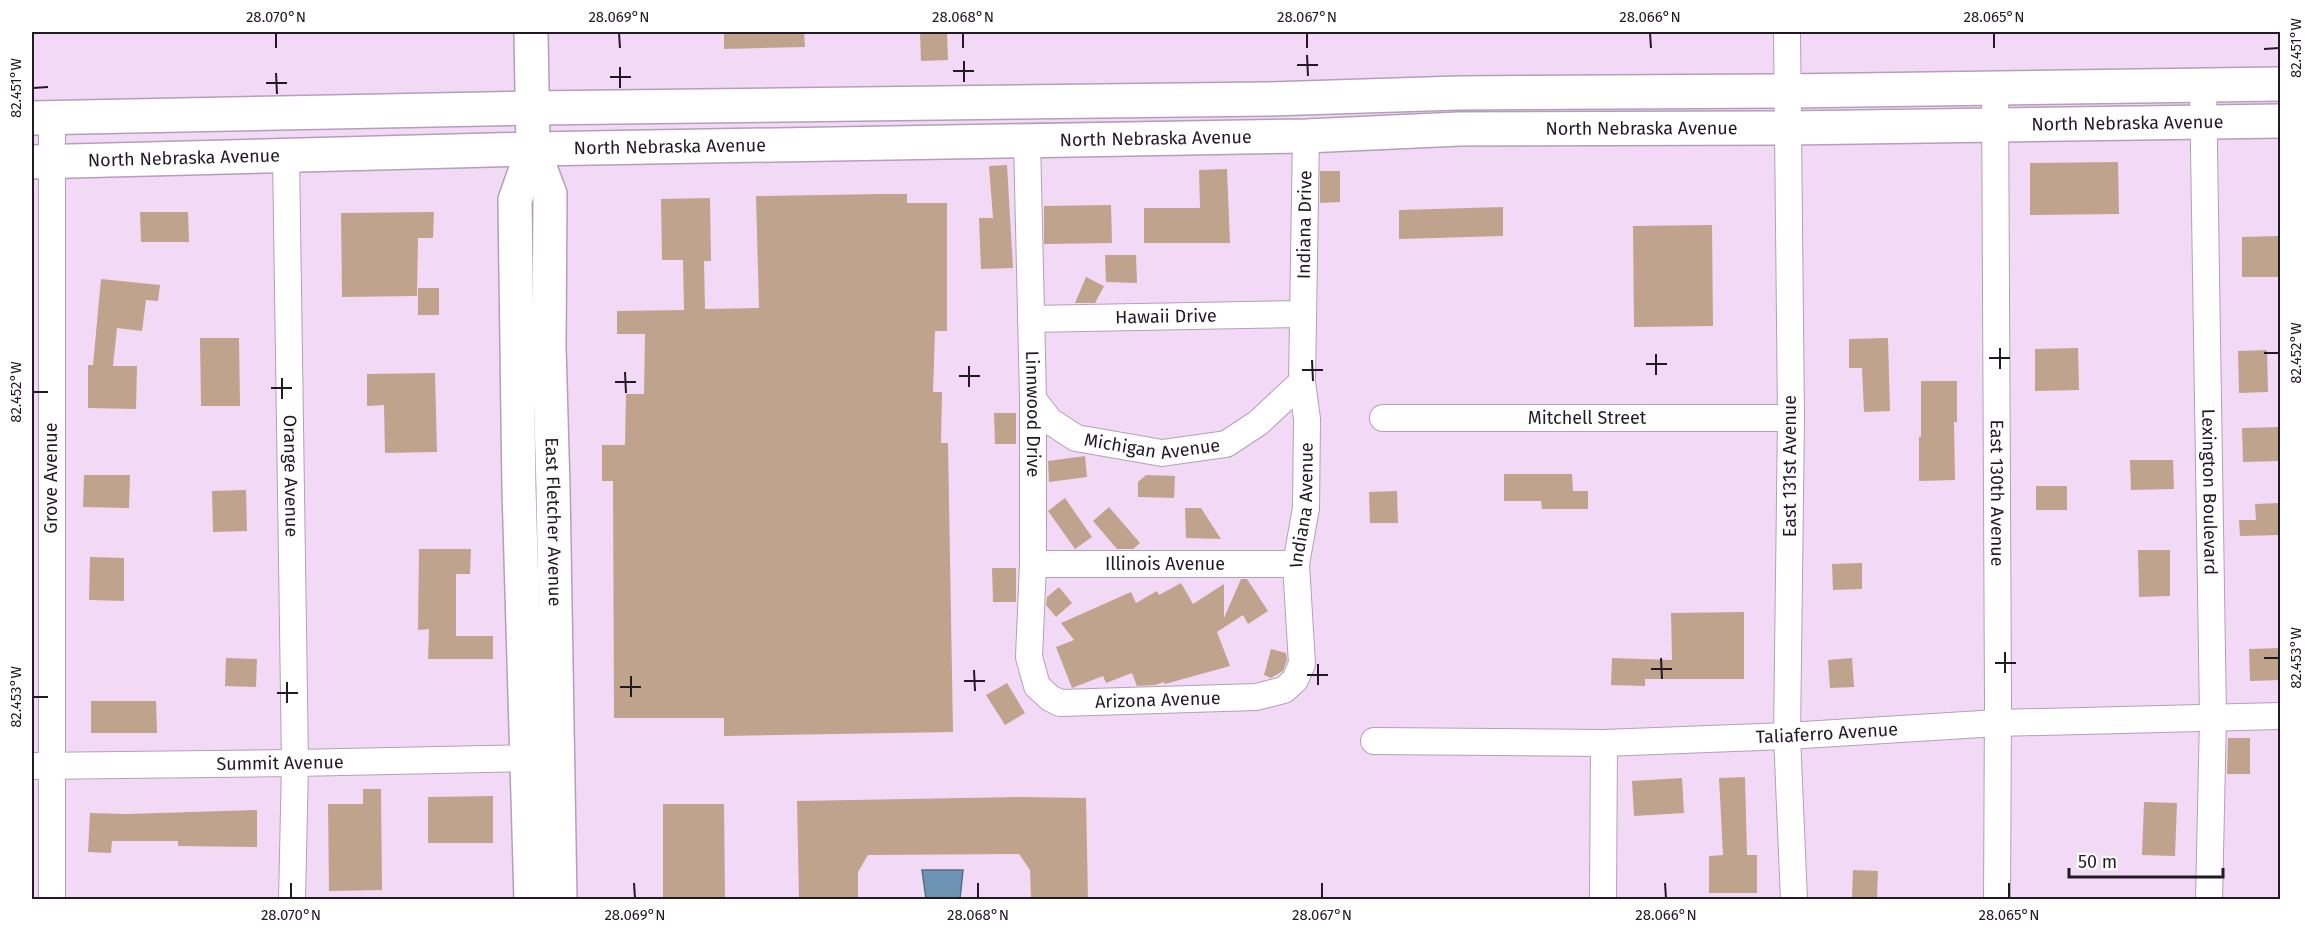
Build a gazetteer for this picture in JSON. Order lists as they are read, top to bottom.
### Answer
{
  "streets": {
    "main road": ["North Nebraska Avenue", "East Fletcher Avenue"],
    "street": [
      "Indiana Drive",
      "Hawaii Drive",
      "Linnwood Drive",
      "Mitchell Street",
      "Michigan Avenue",
      "East 131st Avenue",
      "Orange Avenue",
      "Grove Avenue",
      "Lexington Boulevard",
      "East 130th Avenue",
      "Indiana Avenue",
      "Illinois Avenue",
      "Arizona Avenue",
      "Taliaferro Avenue",
      "Summit Avenue"
    ]
  },
  "crossings": [
    ["North Nebraska Avenue", "Indiana Drive"],
    ["North Nebraska Avenue", "Linnwood Drive"],
    ["North Nebraska Avenue", "East 131st Avenue"],
    ["North Nebraska Avenue", "Orange Avenue"],
    ["North Nebraska Avenue", "Grove Avenue"],
    ["North Nebraska Avenue", "Lexington Boulevard"],
    ["North Nebraska Avenue", "East 130th Avenue"],
    ["North Nebraska Avenue", "East Fletcher Avenue"],
    ["Indiana Drive", "Hawaii Drive"],
    ["Indiana Drive", "Indiana Avenue"],
    ["Hawaii Drive", "Linnwood Drive"],
    ["Hawaii Drive", "Indiana Avenue"],
    ["Linnwood Drive", "Michigan Avenue"],
    ["Linnwood Drive", "Illinois Avenue"],
    ["Linnwood Drive", "Arizona Avenue"],
    ["Mitchell Street", "East 131st Avenue"],
    ["Michigan Avenue", "Indiana Avenue"],
    ["East 131st Avenue", "Taliaferro Avenue"],
    ["Orange Avenue", "Summit Avenue"],
    ["Grove Avenue", "Summit Avenue"],
    ["Lexington Boulevard", "Taliaferro Avenue"],
    ["East 130th Avenue", "Taliaferro Avenue"],
    ["Indiana Avenue", "Illinois Avenue"],
    ["Indiana Avenue", "Arizona Avenue"],
    ["East Fletcher Avenue", "Summit Avenue"]
  ],
  "scale_bar": "50 m",
  "coordinates": [
    "28.070°N",
    "28.069°N",
    "28.068°N",
    "28.067°N",
    "28.066°N",
    "28.065°N",
    "82.451°W",
    "82.452°W",
    "82.453°W"
  ]
}
